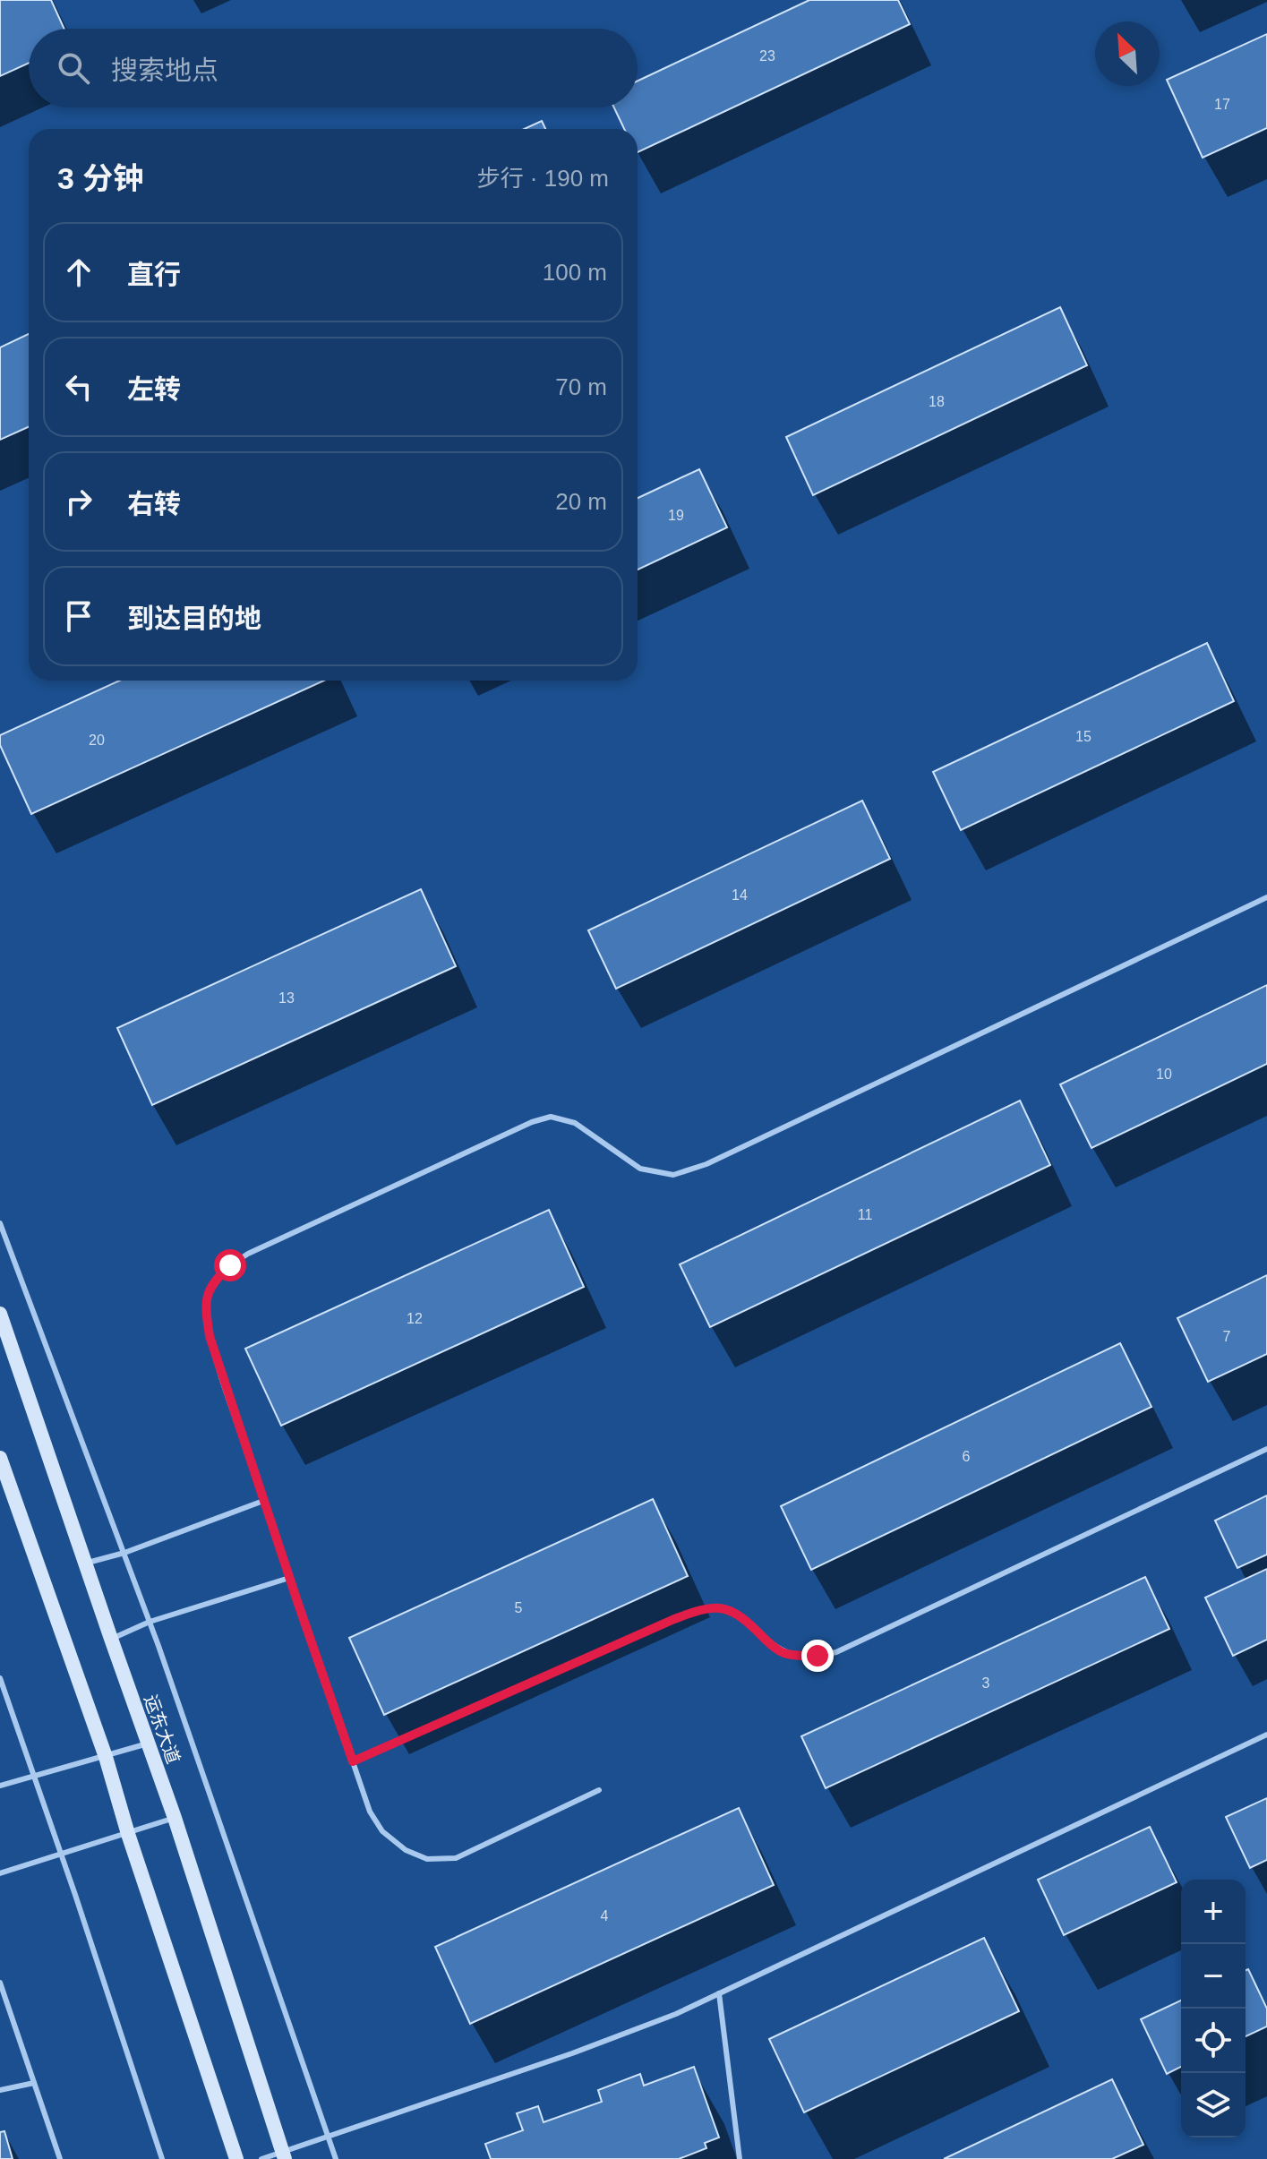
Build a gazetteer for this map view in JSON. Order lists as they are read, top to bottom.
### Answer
{
  "streets": {
    "main road": ["运东大道"]
  },
  "house_numbers": [
    "23",
    "17",
    "18",
    "19",
    "15",
    "20",
    "14",
    "13",
    "10",
    "11",
    "12",
    "7",
    "6",
    "5",
    "3",
    "4"
  ],
  "north": "top left",
  "page": {
    "search": "搜索地点",
    "heading": ["3 分钟", "步行 · 190 m"],
    "list": [
      ["直行", "100 m"],
      ["左转", "70 m"],
      ["右转", "20 m"],
      "到达目的地"
    ],
    "map_buttons": ["+", "−"]
  }
}
